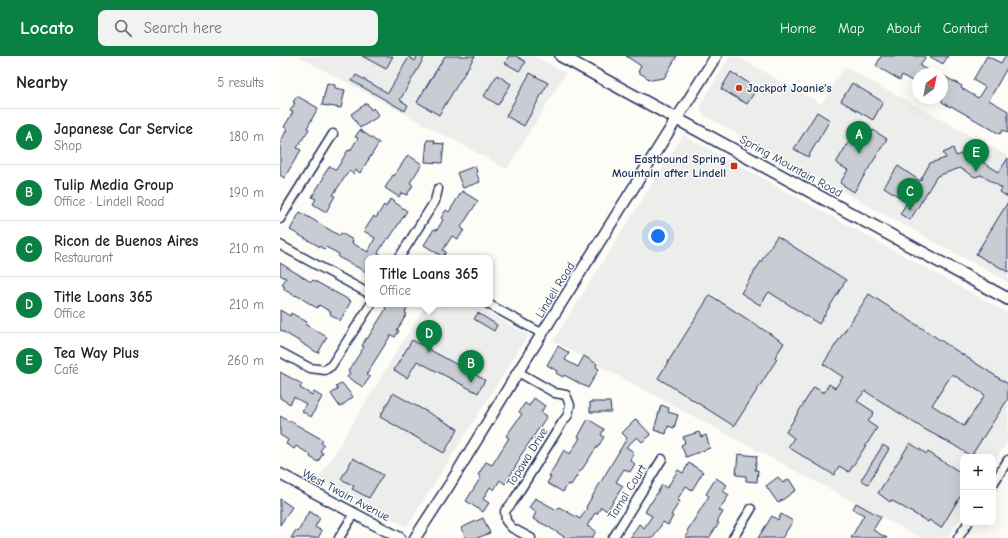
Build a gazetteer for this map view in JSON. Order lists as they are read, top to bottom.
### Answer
{
  "streets": {
    "main road": ["Spring Mountain Road"],
    "street": [
      "Lindell Road",
      "Topawa Drive",
      "Tamal Court",
      "West Twain Avenue"
    ]
  },
  "crossings": [
    ["Spring Mountain Road", "Lindell Road"],
    ["Lindell Road", "Topawa Drive"]
  ],
  "places": {
    "other": ["Jackpot Joanie's"],
    "transit": ["Eastbound Spring Mountain after Lindell"]
  },
  "north": "top right",
  "page": {
    "header": "Locato",
    "search": "Search here",
    "nav": [
      "Home",
      "Map",
      "About",
      "Contact"
    ],
    "heading": ["Nearby", "5 results"],
    "list": [
      {
        "mark": "A",
        "name": "Japanese Car Service",
        "note": "Shop",
        "value": "180 m"
      },
      {
        "mark": "B",
        "name": "Tulip Media Group",
        "note": "Office · Lindell Road",
        "value": "190 m"
      },
      {
        "mark": "C",
        "name": "Ricon de Buenos Aires",
        "note": "Restaurant",
        "value": "210 m"
      },
      {
        "mark": "D",
        "name": "Title Loans 365",
        "note": "Office",
        "value": "210 m"
      },
      {
        "mark": "E",
        "name": "Tea Way Plus",
        "note": "Café",
        "value": "260 m"
      }
    ],
    "pins": [
      "A",
      "E",
      "C",
      "D",
      "B"
    ],
    "popup": ["Title Loans 365", "Office"],
    "map_buttons": ["+", "−"]
  }
}
